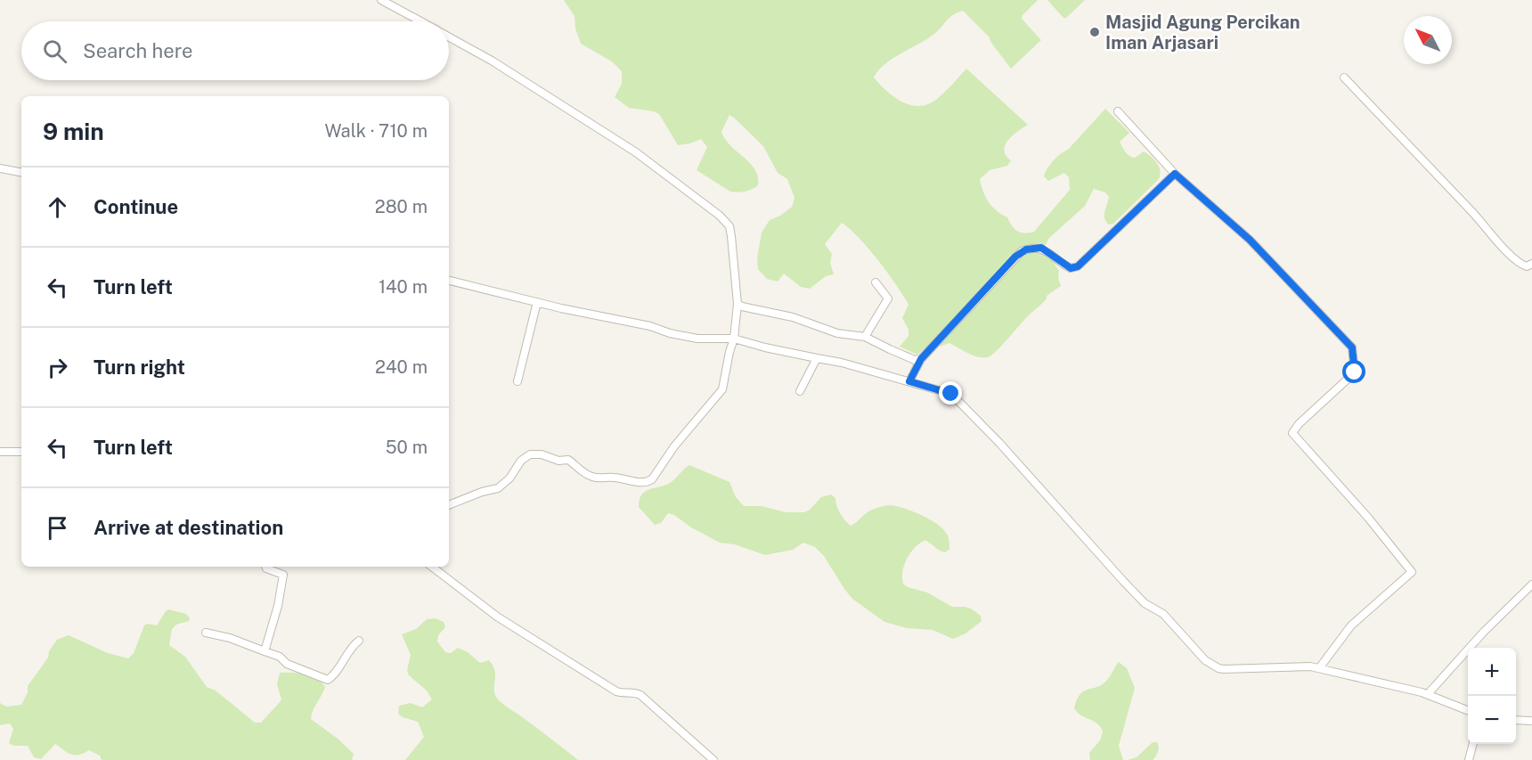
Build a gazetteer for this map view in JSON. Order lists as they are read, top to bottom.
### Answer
{
  "places": ["Masjid Agung Percikan Iman Arjasari"],
  "north": "top left",
  "page": {
    "search": "Search here",
    "heading": ["9 min", "Walk · 710 m"],
    "list": [
      ["Continue", "280 m"],
      ["Turn left", "140 m"],
      ["Turn right", "240 m"],
      ["Turn left", "50 m"],
      "Arrive at destination"
    ],
    "map_buttons": ["+", "−"]
  }
}
